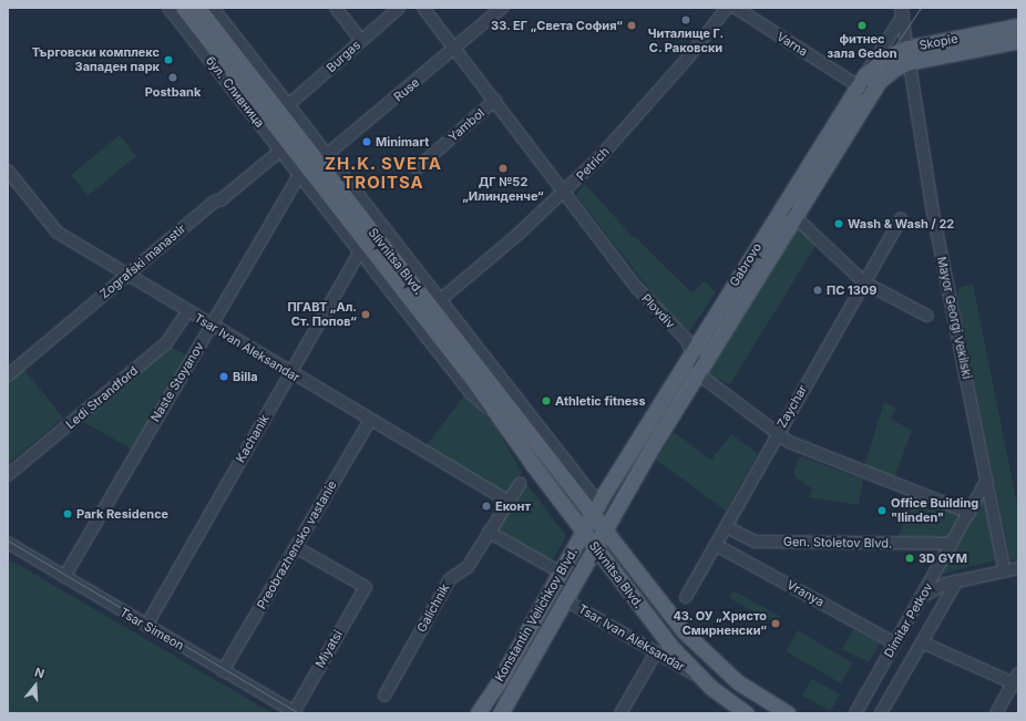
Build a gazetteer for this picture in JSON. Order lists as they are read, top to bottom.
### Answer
{
  "streets": {
    "main road": [
      "Skopie",
      "Slivnitsa Blvd.",
      "Gabrovo",
      "Konstantin Velichkov Blvd."
    ],
    "street": [
      "Varna",
      "Burgas",
      "Ruse",
      "бул. Сливница",
      "Yambol",
      "Petrich",
      "Zografski manastir",
      "Plovdiv",
      "Mayor Georgi Vekilski",
      "Tsar Ivan Aleksandar",
      "Naste Stoyanov",
      "Ledi Strandford",
      "Zaychar",
      "Kachanik",
      "Gen. Stoletov Blvd.",
      "Preobrazhensko vastanie",
      "Vranya",
      "Galichnik",
      "Dimitar Petkov",
      "Tsar Simeon",
      "Miyatsi"
    ]
  },
  "crossings": [
    ["Skopie", "Varna"],
    ["Skopie", "Gabrovo"],
    ["Skopie", "Mayor Georgi Vekilski"],
    ["Varna", "Gabrovo"],
    ["Burgas", "Slivnitsa Blvd."],
    ["Ruse", "бул. Сливница"],
    ["Ruse", "Slivnitsa Blvd."],
    ["Ruse", "Plovdiv"],
    ["Ruse", "Naste Stoyanov"],
    ["бул. Сливница", "Zografski manastir"],
    ["бул. Сливница", "Slivnitsa Blvd."],
    ["бул. Сливница", "Naste Stoyanov"],
    ["Yambol", "Plovdiv"],
    ["Petrich", "Slivnitsa Blvd."],
    ["Petrich", "Plovdiv"],
    ["Zografski manastir", "Tsar Ivan Aleksandar"],
    ["Slivnitsa Blvd.", "Gabrovo"],
    ["Slivnitsa Blvd.", "Tsar Ivan Aleksandar"],
    ["Slivnitsa Blvd.", "Naste Stoyanov"],
    ["Slivnitsa Blvd.", "Kachanik"],
    ["Slivnitsa Blvd.", "Konstantin Velichkov Blvd."],
    ["Gabrovo", "Plovdiv"],
    ["Gabrovo", "Mayor Georgi Vekilski"],
    ["Gabrovo", "Konstantin Velichkov Blvd."],
    ["Plovdiv", "Zaychar"],
    ["Plovdiv", "Dimitar Petkov"],
    ["Mayor Georgi Vekilski", "Dimitar Petkov"],
    ["Tsar Ivan Aleksandar", "Naste Stoyanov"],
    ["Tsar Ivan Aleksandar", "Ledi Strandford"],
    ["Tsar Ivan Aleksandar", "Kachanik"],
    ["Tsar Ivan Aleksandar", "Preobrazhensko vastanie"],
    ["Tsar Ivan Aleksandar", "Galichnik"],
    ["Tsar Ivan Aleksandar", "Konstantin Velichkov Blvd."],
    ["Naste Stoyanov", "Tsar Simeon"],
    ["Zaychar", "Gen. Stoletov Blvd."],
    ["Zaychar", "Vranya"],
    ["Kachanik", "Tsar Simeon"],
    ["Gen. Stoletov Blvd.", "Dimitar Petkov"],
    ["Preobrazhensko vastanie", "Tsar Simeon"],
    ["Preobrazhensko vastanie", "Miyatsi"],
    ["Vranya", "Dimitar Petkov"],
    ["Tsar Simeon", "Miyatsi"]
  ],
  "districts": ["ZH.K. SVETA TROITSA"],
  "places": [
    "Читалище Г. С. Раковски",
    "33. ЕГ „Света София“",
    "фитнес зала Gedon",
    "Търговски комплекс Западен парк",
    "Postbank",
    "Minimart",
    "ДГ №52 „Илинденче“",
    "Wash & Wash / 22",
    "ПС 1309",
    "ПГАВТ „Ал. Ст. Попов“",
    "Billa",
    "Athletic fitness",
    "Еконт",
    "Office Building \"Ilinden\"",
    "Park Residence",
    "3D GYM",
    "43. ОУ „Христо Смирненски“"
  ],
  "north": "top"
}
